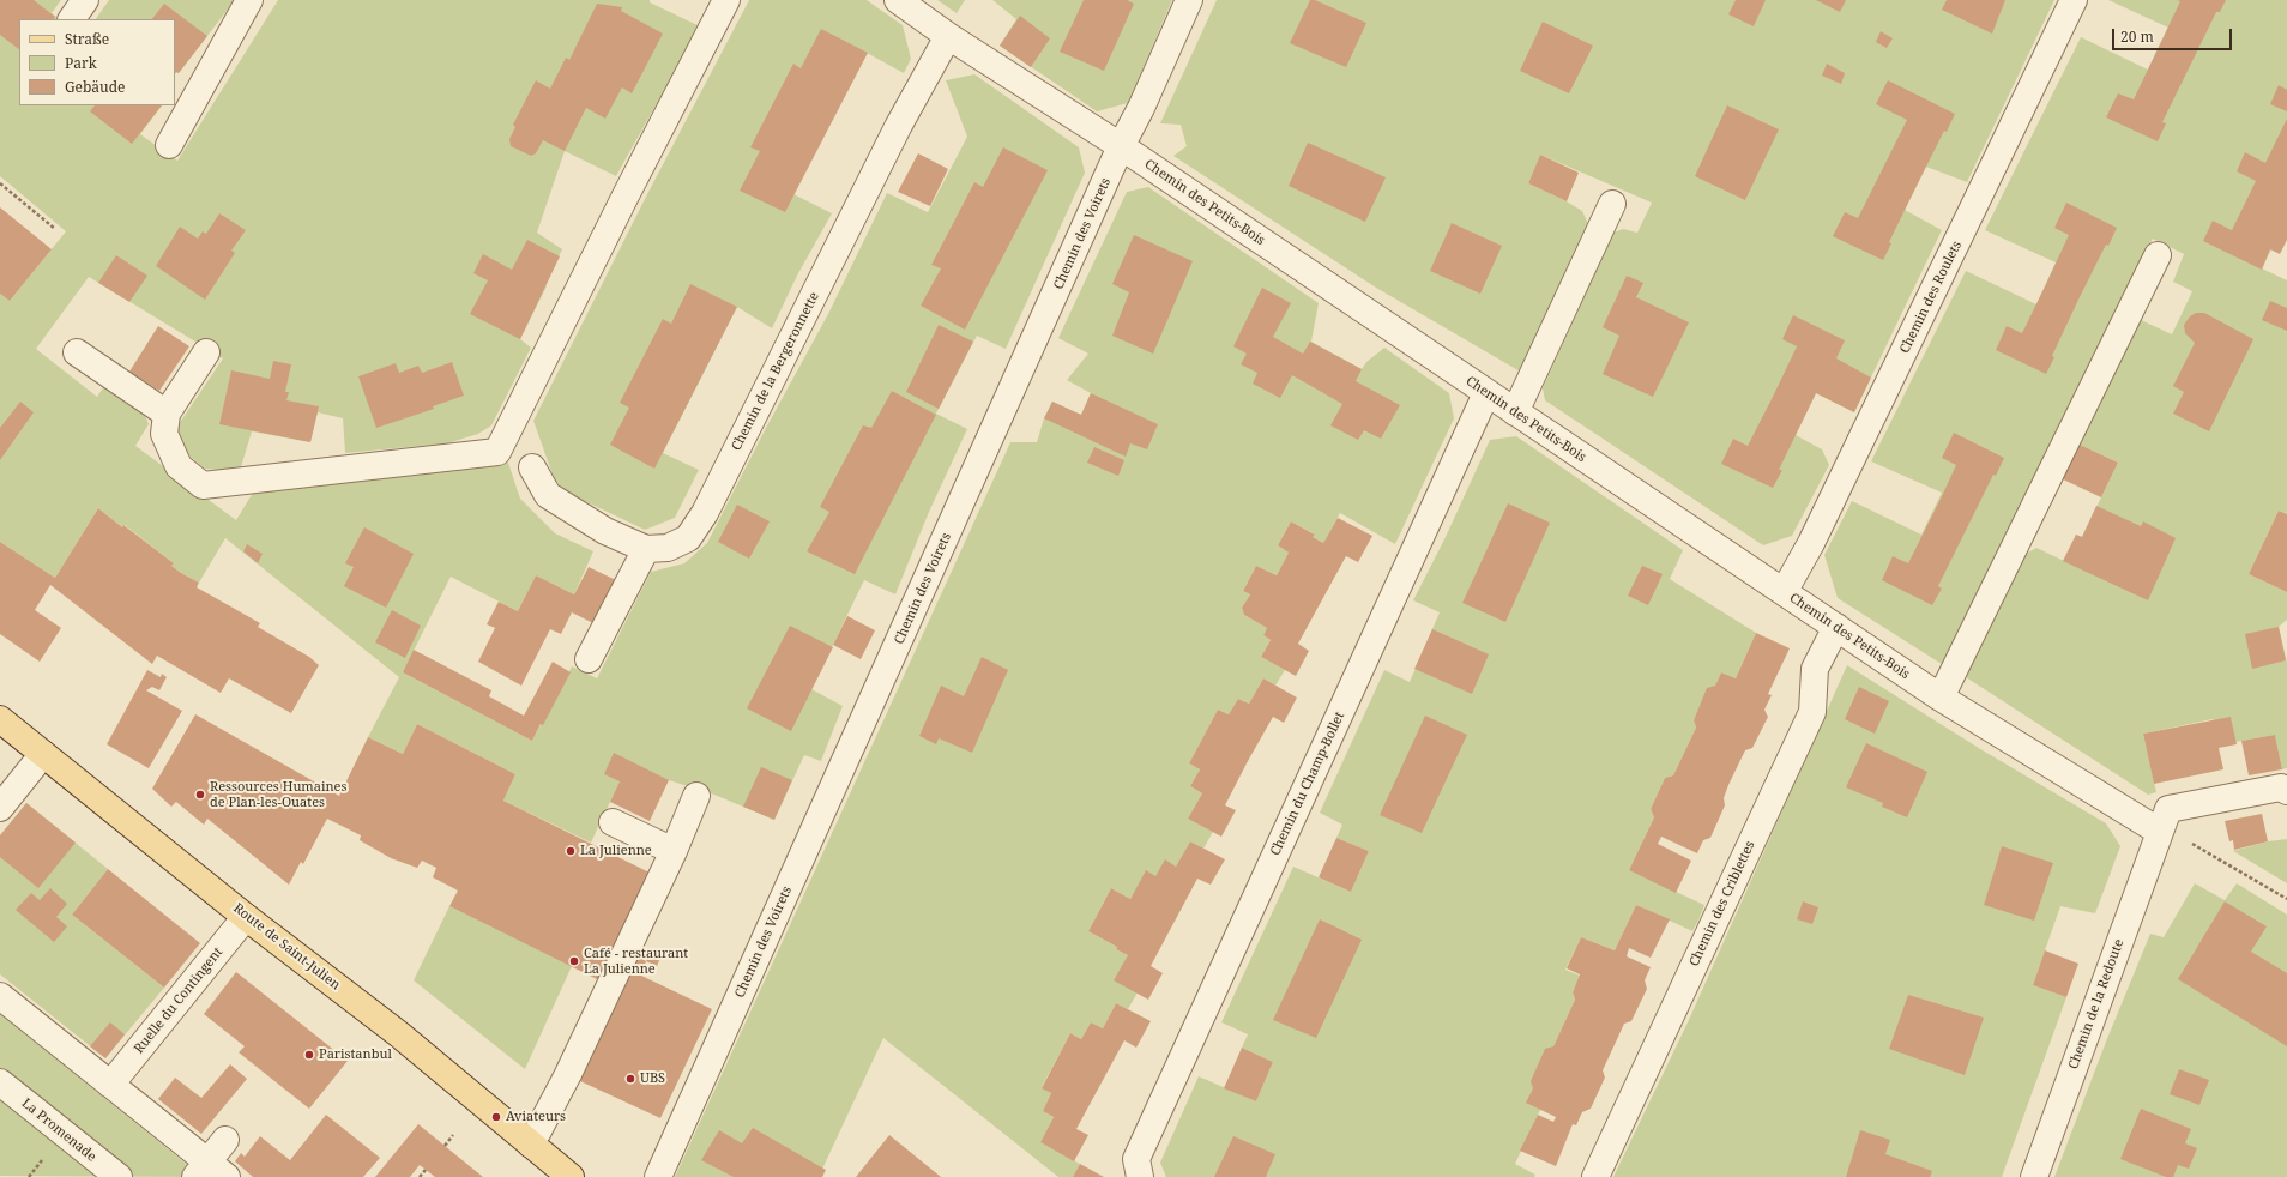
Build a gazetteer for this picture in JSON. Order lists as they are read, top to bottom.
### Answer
{
  "streets": {
    "main road": ["Route de Saint-Julien"],
    "street": [
      "Chemin des Petits-Bois",
      "Chemin des Voirets",
      "Chemin des Roulets",
      "Chemin de la Bergeronnette",
      "Chemin du Champ-Bollet",
      "Chemin des Criblettes",
      "Ruelle du Contingent",
      "Chemin de la Redoute",
      "La Promenade"
    ]
  },
  "crossings": [
    ["Chemin des Petits-Bois", "Chemin des Voirets"],
    ["Chemin des Petits-Bois", "Chemin des Roulets"],
    ["Chemin des Petits-Bois", "Chemin de la Bergeronnette"],
    ["Chemin des Petits-Bois", "Chemin du Champ-Bollet"],
    ["Chemin des Petits-Bois", "Chemin des Criblettes"],
    ["Chemin des Petits-Bois", "Chemin de la Redoute"],
    ["Route de Saint-Julien", "Ruelle du Contingent"]
  ],
  "places": [
    "Ressources Humaines de Plan-les-Ouates",
    "La Julienne",
    "Café - restaurant La Julienne",
    "Paristanbul",
    "UBS",
    "Aviateurs"
  ],
  "legend": ["Straße", "Park", "Gebäude"],
  "scale_bar": "20 m"
}
